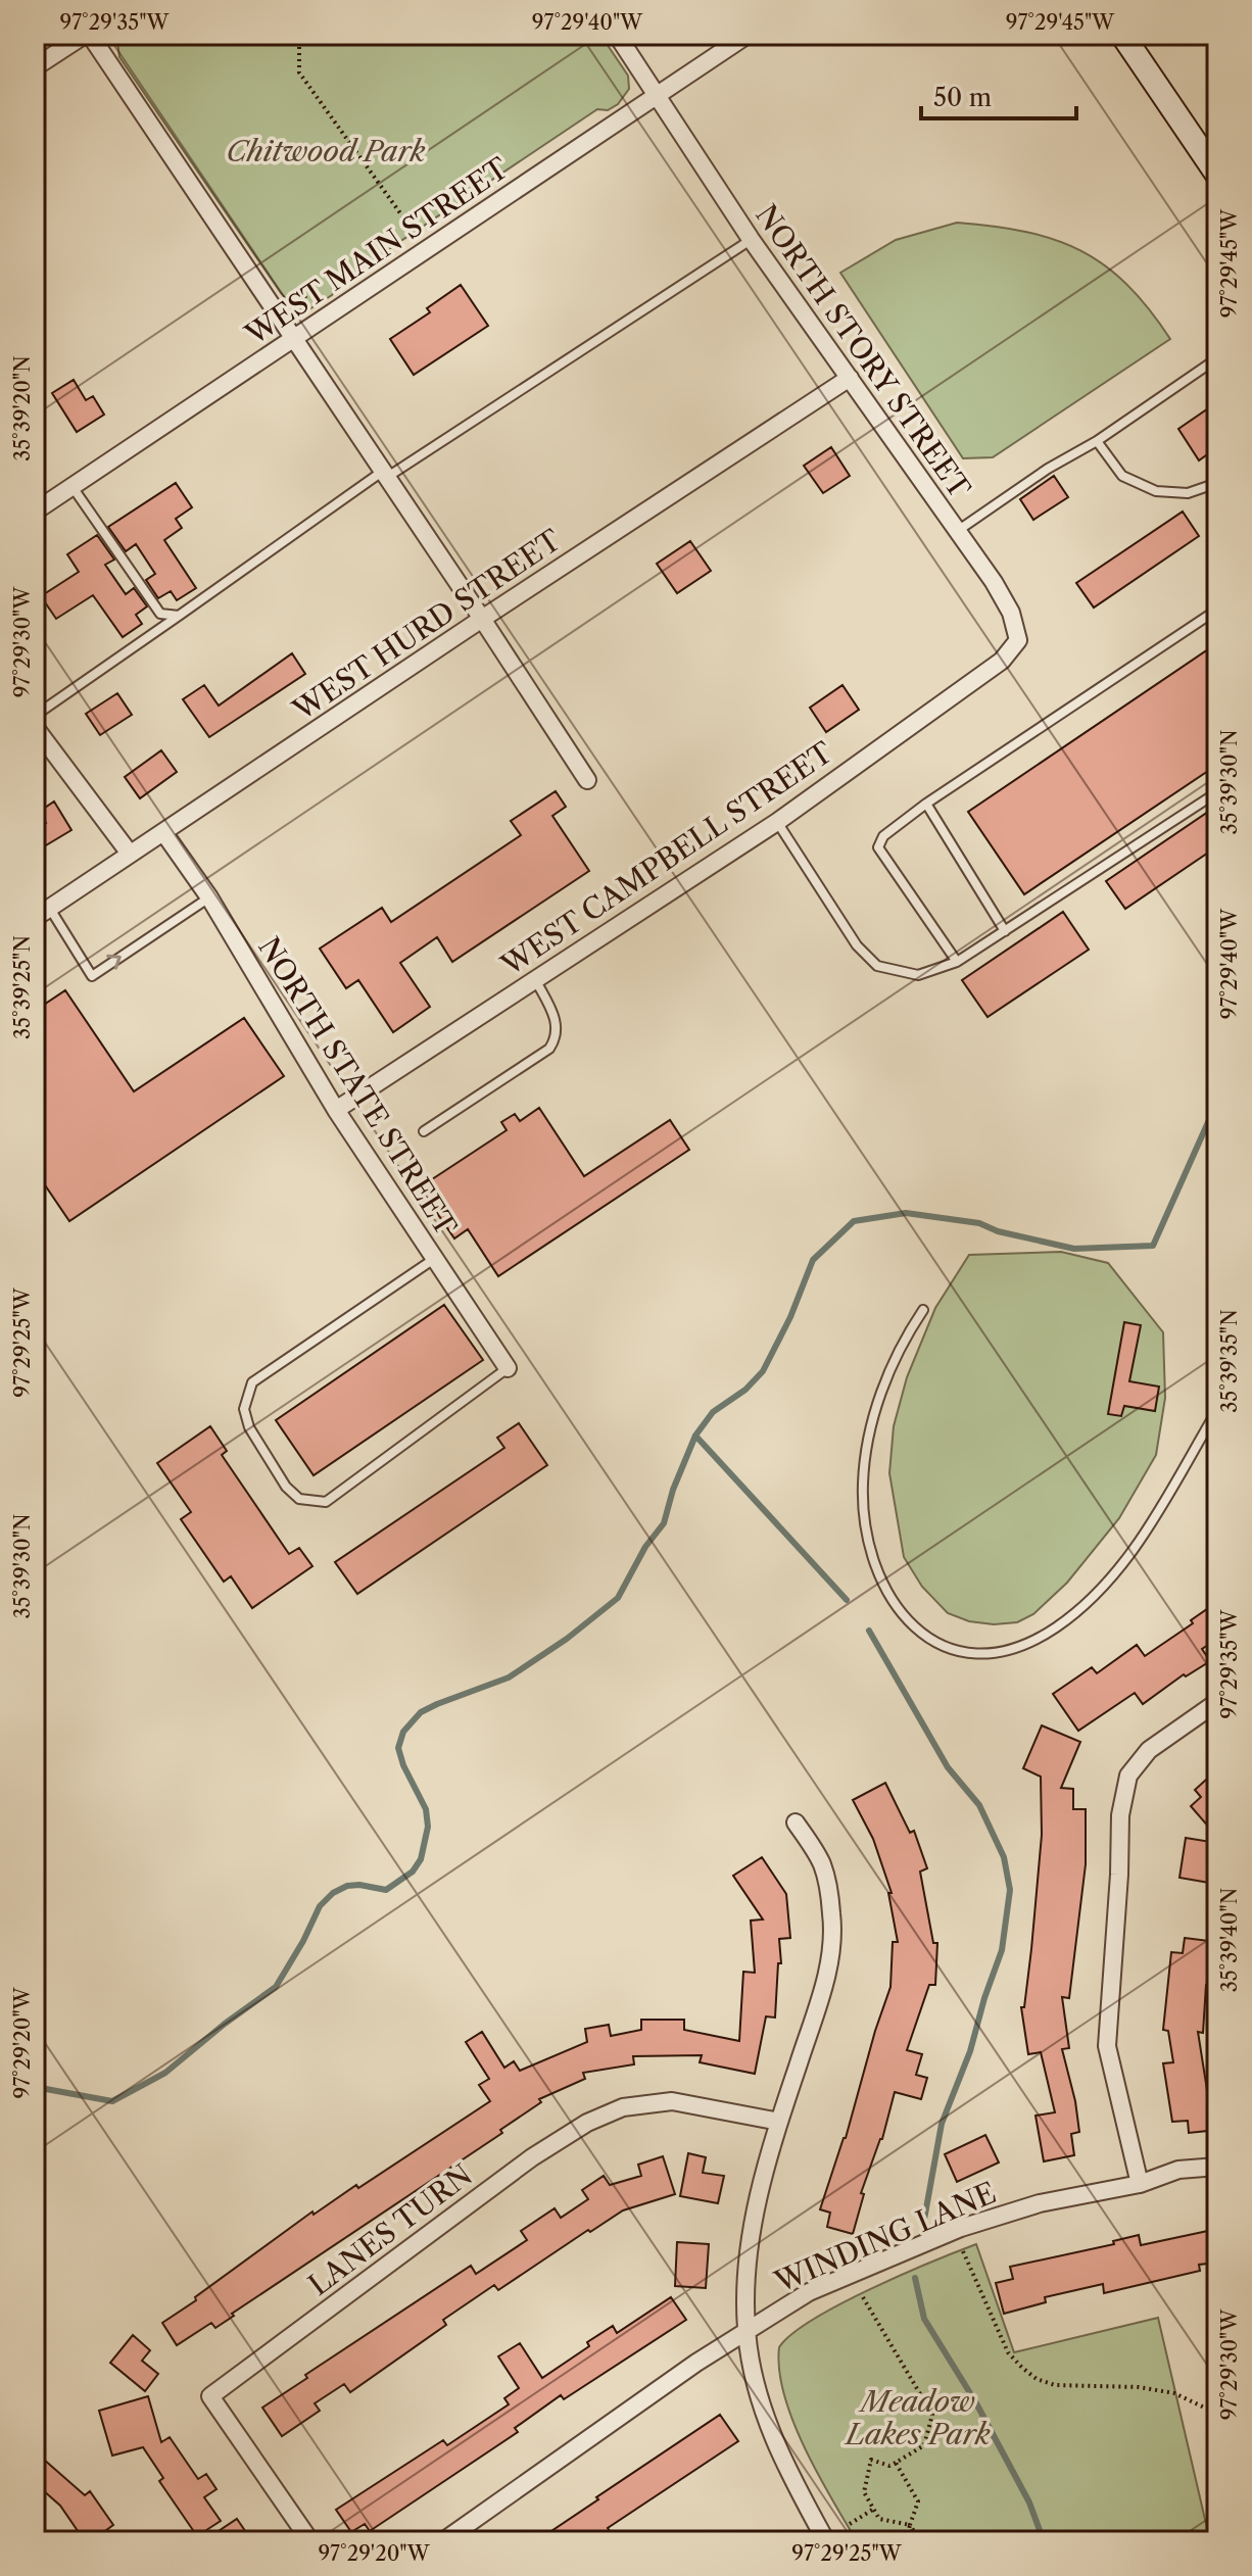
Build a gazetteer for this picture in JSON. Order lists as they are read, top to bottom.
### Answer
{
  "streets": {
    "street": [
      "WEST MAIN STREET",
      "NORTH STORY STREET",
      "WEST HURD STREET",
      "WEST CAMPBELL STREET",
      "NORTH STATE STREET",
      "LANES TURN",
      "WINDING LANE"
    ]
  },
  "crossings": [
    ["WEST MAIN STREET", "NORTH STORY STREET"],
    ["NORTH STORY STREET", "WEST HURD STREET"],
    ["NORTH STORY STREET", "WEST CAMPBELL STREET"],
    ["WEST HURD STREET", "NORTH STATE STREET"],
    ["WEST CAMPBELL STREET", "NORTH STATE STREET"]
  ],
  "parks": ["Chitwood Park", "Meadow Lakes Park"],
  "scale_bar": "50 m",
  "coordinates": [
    "97°29'35\"W",
    "97°29'40\"W",
    "97°29'45\"W",
    "35°39'20\"N",
    "97°29'30\"W",
    "35°39'30\"N",
    "35°39'25\"N",
    "97°29'25\"W",
    "35°39'35\"N",
    "35°39'40\"N",
    "97°29'20\"W"
  ]
}
